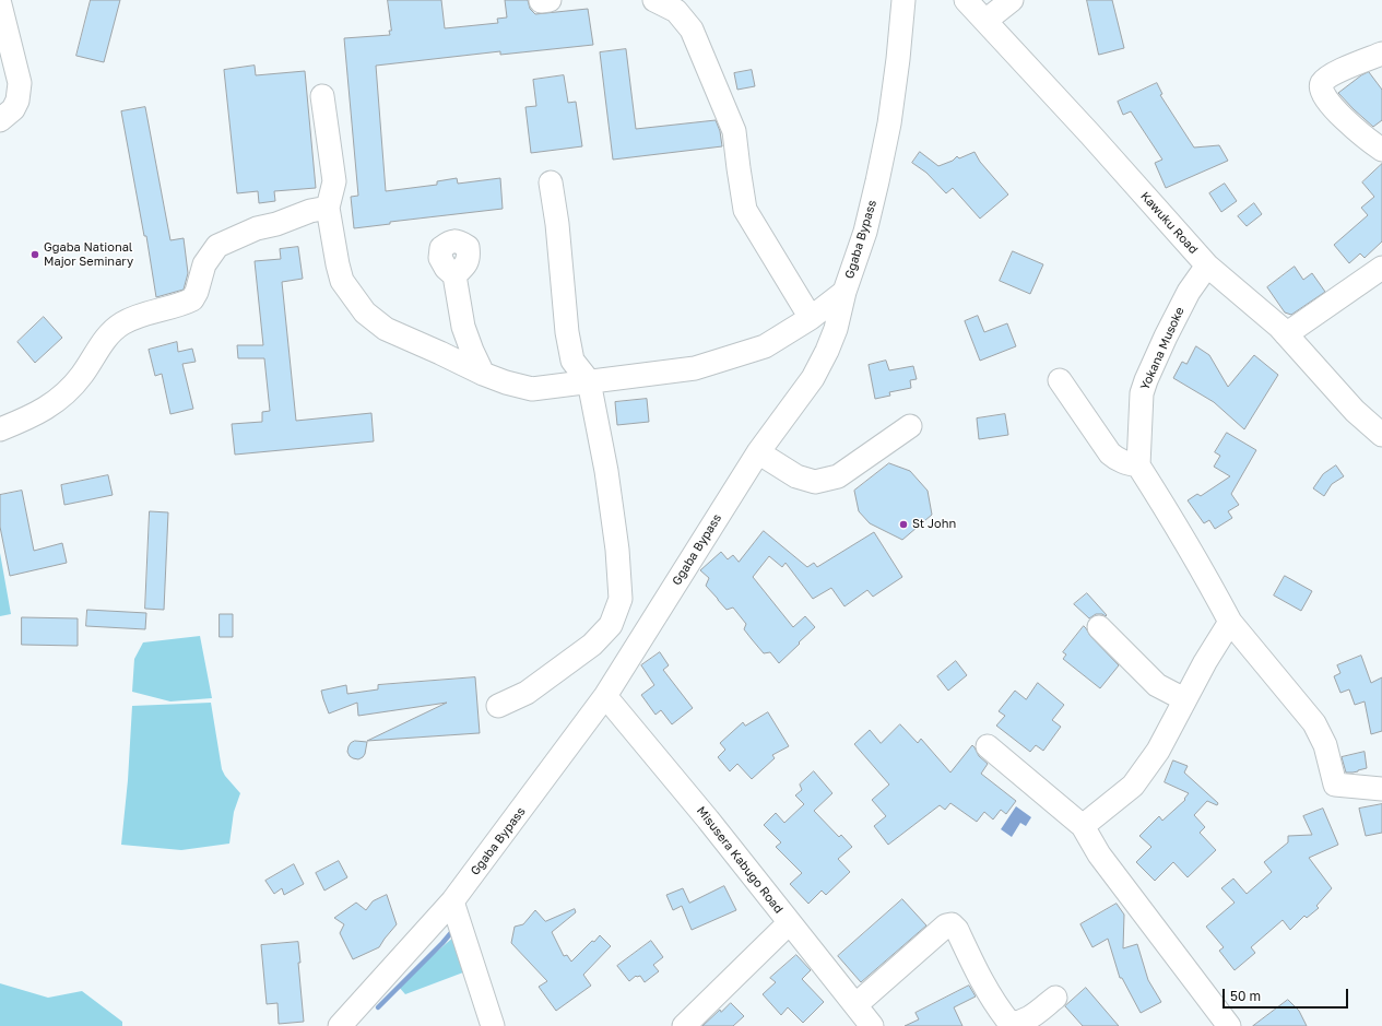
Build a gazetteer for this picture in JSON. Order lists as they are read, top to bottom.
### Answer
{
  "streets": {
    "street": [
      "Kawuku Road",
      "Ggaba Bypass",
      "Yokana Musoke",
      "Misusera Kabugo Road"
    ]
  },
  "crossings": [
    ["Kawuku Road", "Yokana Musoke"],
    ["Ggaba Bypass", "Misusera Kabugo Road"]
  ],
  "places": ["Ggaba National Major Seminary", "St John"],
  "scale_bar": "50 m"
}
